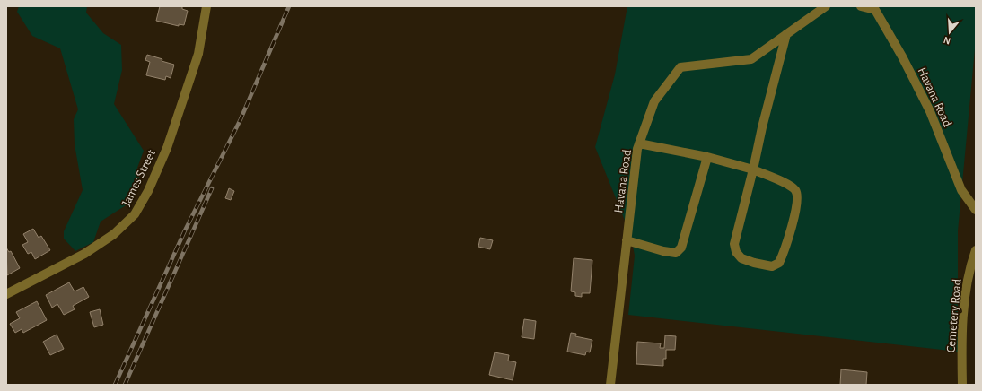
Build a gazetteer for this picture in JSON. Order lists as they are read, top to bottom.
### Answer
{
  "streets": {
    "street": ["Havana Road", "James Street", "Cemetery Road"]
  },
  "north": "bottom"
}
